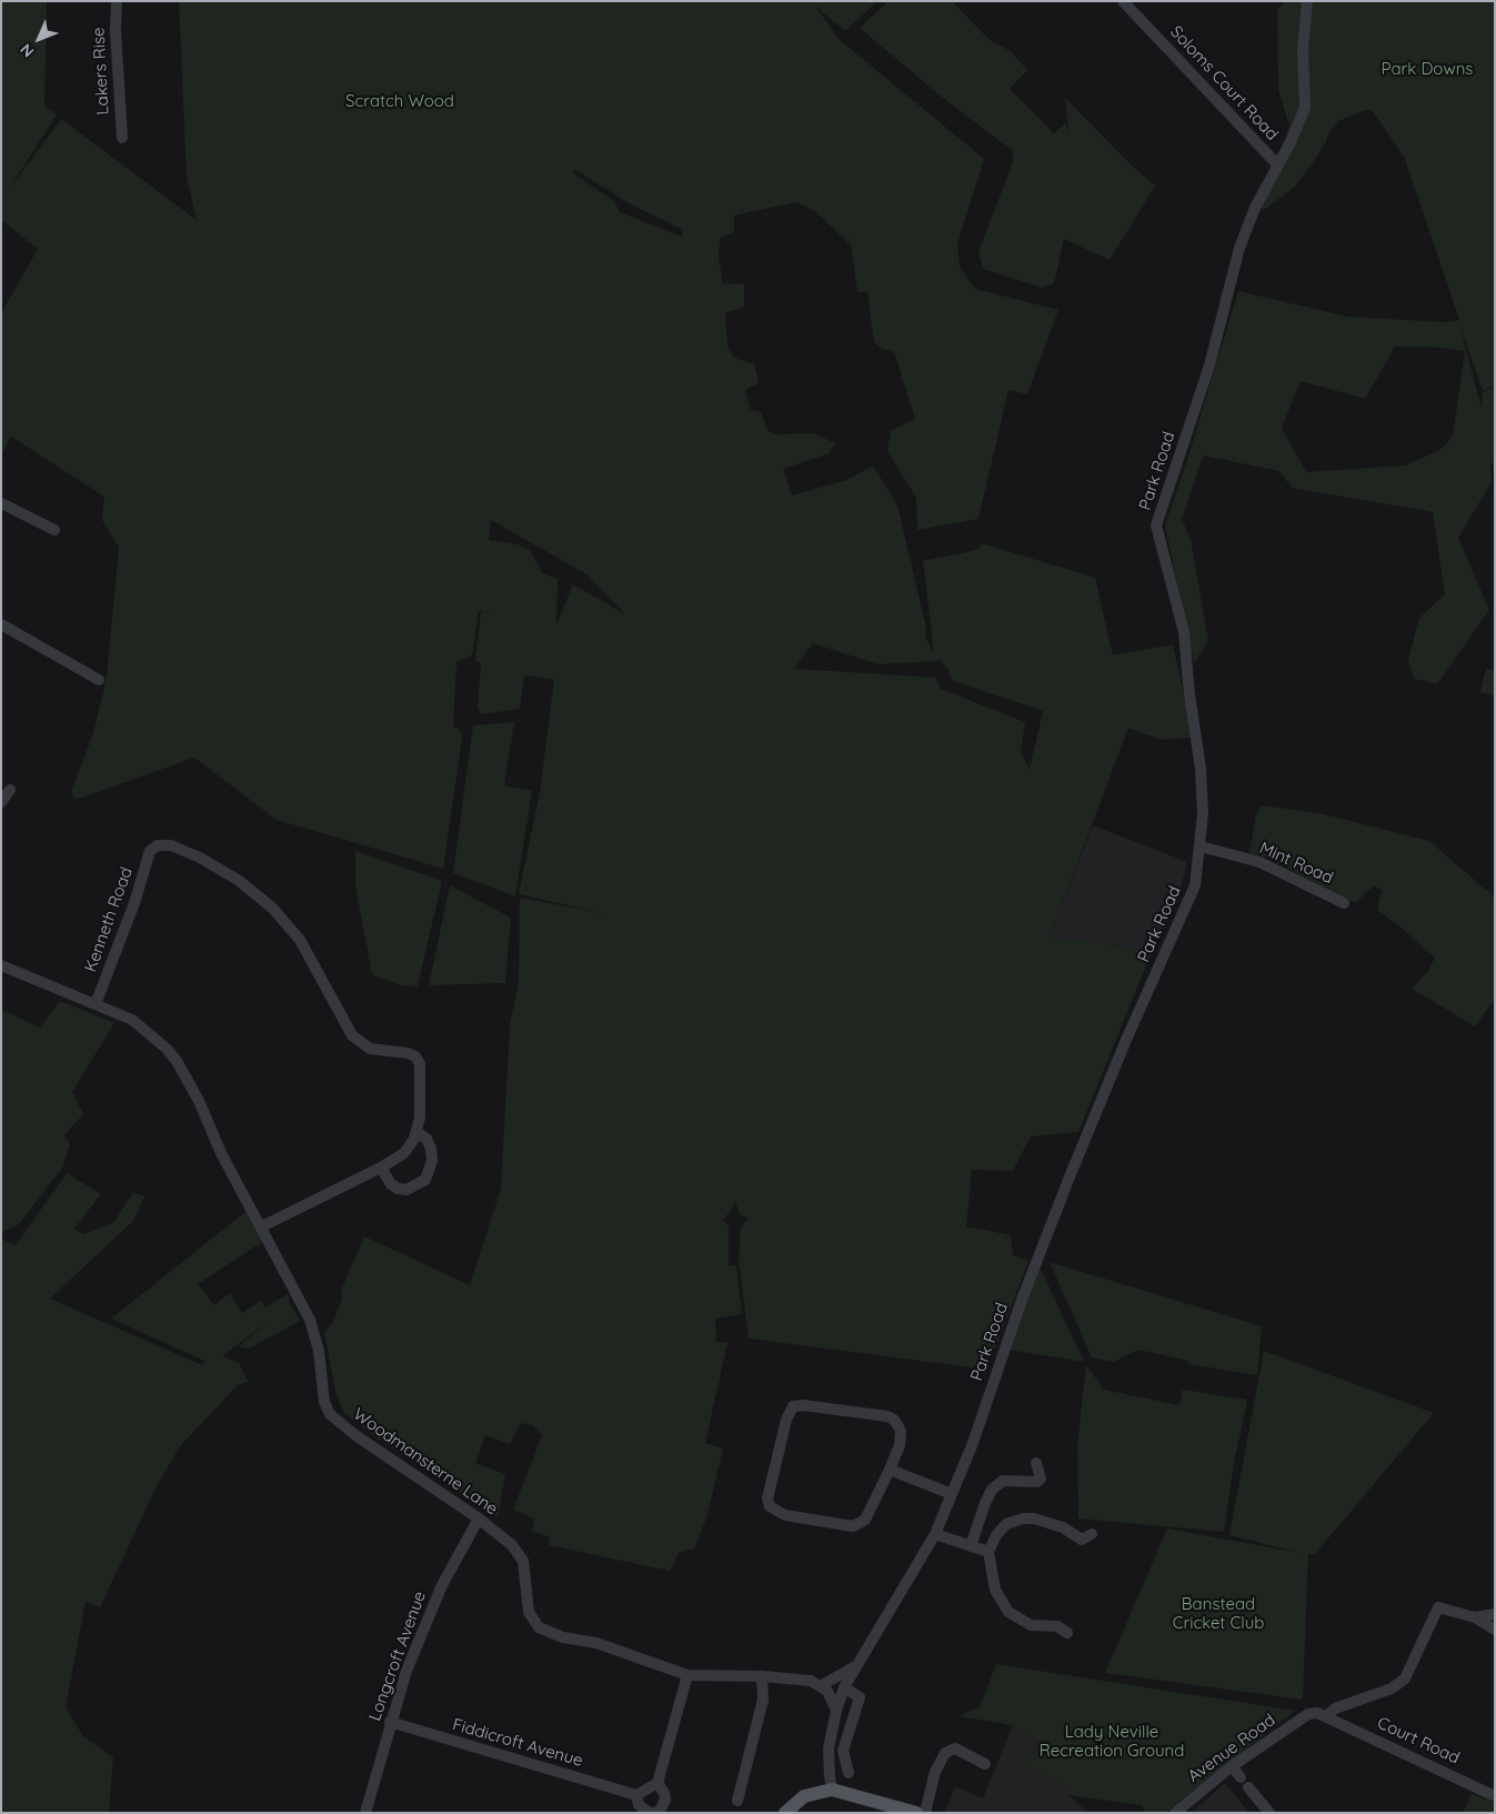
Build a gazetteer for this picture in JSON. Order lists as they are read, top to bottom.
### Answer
{
  "streets": {
    "street": [
      "Lakers Rise",
      "Soloms Court Road",
      "Park Road",
      "Mint Road",
      "Kenneth Road",
      "Woodmansterne Lane",
      "Longcroft Avenue",
      "Court Road",
      "Fiddicroft Avenue",
      "Avenue Road"
    ]
  },
  "crossings": [
    ["Soloms Court Road", "Park Road"],
    ["Park Road", "Mint Road"],
    ["Kenneth Road", "Woodmansterne Lane"],
    ["Woodmansterne Lane", "Longcroft Avenue"],
    ["Longcroft Avenue", "Fiddicroft Avenue"],
    ["Court Road", "Avenue Road"]
  ],
  "parks": [
    "Park Downs",
    "Scratch Wood",
    "Banstead Cricket Club",
    "Lady Neville Recreation Ground"
  ],
  "north": "bottom left"
}
